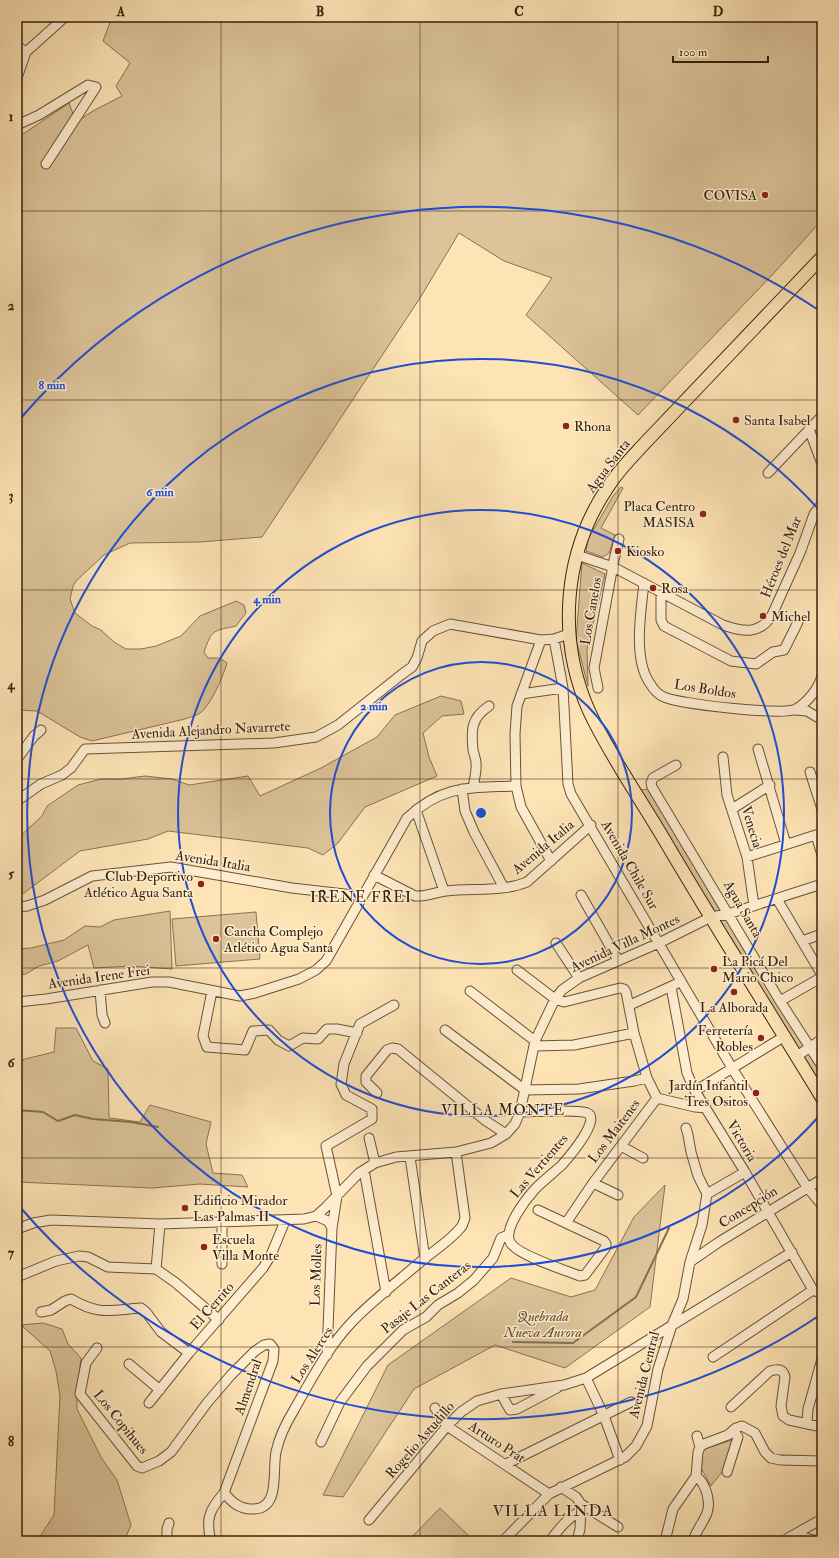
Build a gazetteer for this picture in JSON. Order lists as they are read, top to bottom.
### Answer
{
  "streets": {
    "main road": ["Agua Santa"],
    "street": [
      "Héroes del Mar",
      "Los Canelos",
      "Los Boldos",
      "Avenida Alejandro Navarrete",
      "Venecia",
      "Avenida Italia",
      "Avenida Chile Sur",
      "Avenida Villa Montes",
      "Avenida Irene Frei",
      "Los Maitenes",
      "Victoria",
      "Las Vertientes",
      "Concepción",
      "Los Molles",
      "Pasaje Las Canteras",
      "El Cerrito",
      "Los Alerces",
      "Avenida Central",
      "Almendral",
      "Los Copihues",
      "Rogelio Astudillo",
      "Arturo Prat"
    ]
  },
  "crossings": [
    ["Agua Santa", "Avenida Alejandro Navarrete"],
    ["Agua Santa", "Avenida Villa Montes"],
    ["Avenida Alejandro Navarrete", "Avenida Chile Sur"],
    ["Venecia", "Avenida Villa Montes"],
    ["Avenida Italia", "Avenida Chile Sur"],
    ["Avenida Italia", "Avenida Irene Frei"],
    ["Avenida Chile Sur", "Avenida Villa Montes"],
    ["Avenida Chile Sur", "Concepción"],
    ["Avenida Villa Montes", "Las Vertientes"],
    ["Avenida Villa Montes", "Los Molles"],
    ["Avenida Villa Montes", "Los Alerces"],
    ["Los Maitenes", "Victoria"],
    ["Victoria", "Concepción"],
    ["Victoria", "Rogelio Astudillo"],
    ["Las Vertientes", "Pasaje Las Canteras"],
    ["Concepción", "Avenida Central"],
    ["Los Molles", "Los Alerces"],
    ["Los Alerces", "Almendral"],
    ["Avenida Central", "Rogelio Astudillo"],
    ["Avenida Central", "Arturo Prat"],
    ["Almendral", "Los Copihues"],
    ["Rogelio Astudillo", "Arturo Prat"]
  ],
  "districts": ["IRENE FREI", "VILLA MONTE", "VILLA LINDA"],
  "parks": ["Quebrada Nueva Aurora"],
  "places": [
    "COVISA",
    "Santa Isabel",
    "Rhona",
    "Placa Centro MASISA",
    "Kiosko",
    "Rosa",
    "Michel",
    "Club Deportivo Atlético Agua Santa",
    "Cancha Complejo Atlético Agua Santa",
    "La Picá Del Mario Chico",
    "La Alborada",
    "Ferretería Robles",
    "Jardín Infantil Tres Ositos",
    "Edificio Mirador Las Palmas II",
    "Escuela Villa Monte"
  ],
  "scale_bar": "100 m",
  "grid": {
    "columns": [
      "A",
      "B",
      "C",
      "D"
    ],
    "rows": [
      "1",
      "2",
      "3",
      "4",
      "5",
      "6",
      "7",
      "8"
    ]
  },
  "rings": [
    "8 min",
    "6 min",
    "4 min",
    "2 min"
  ]
}
